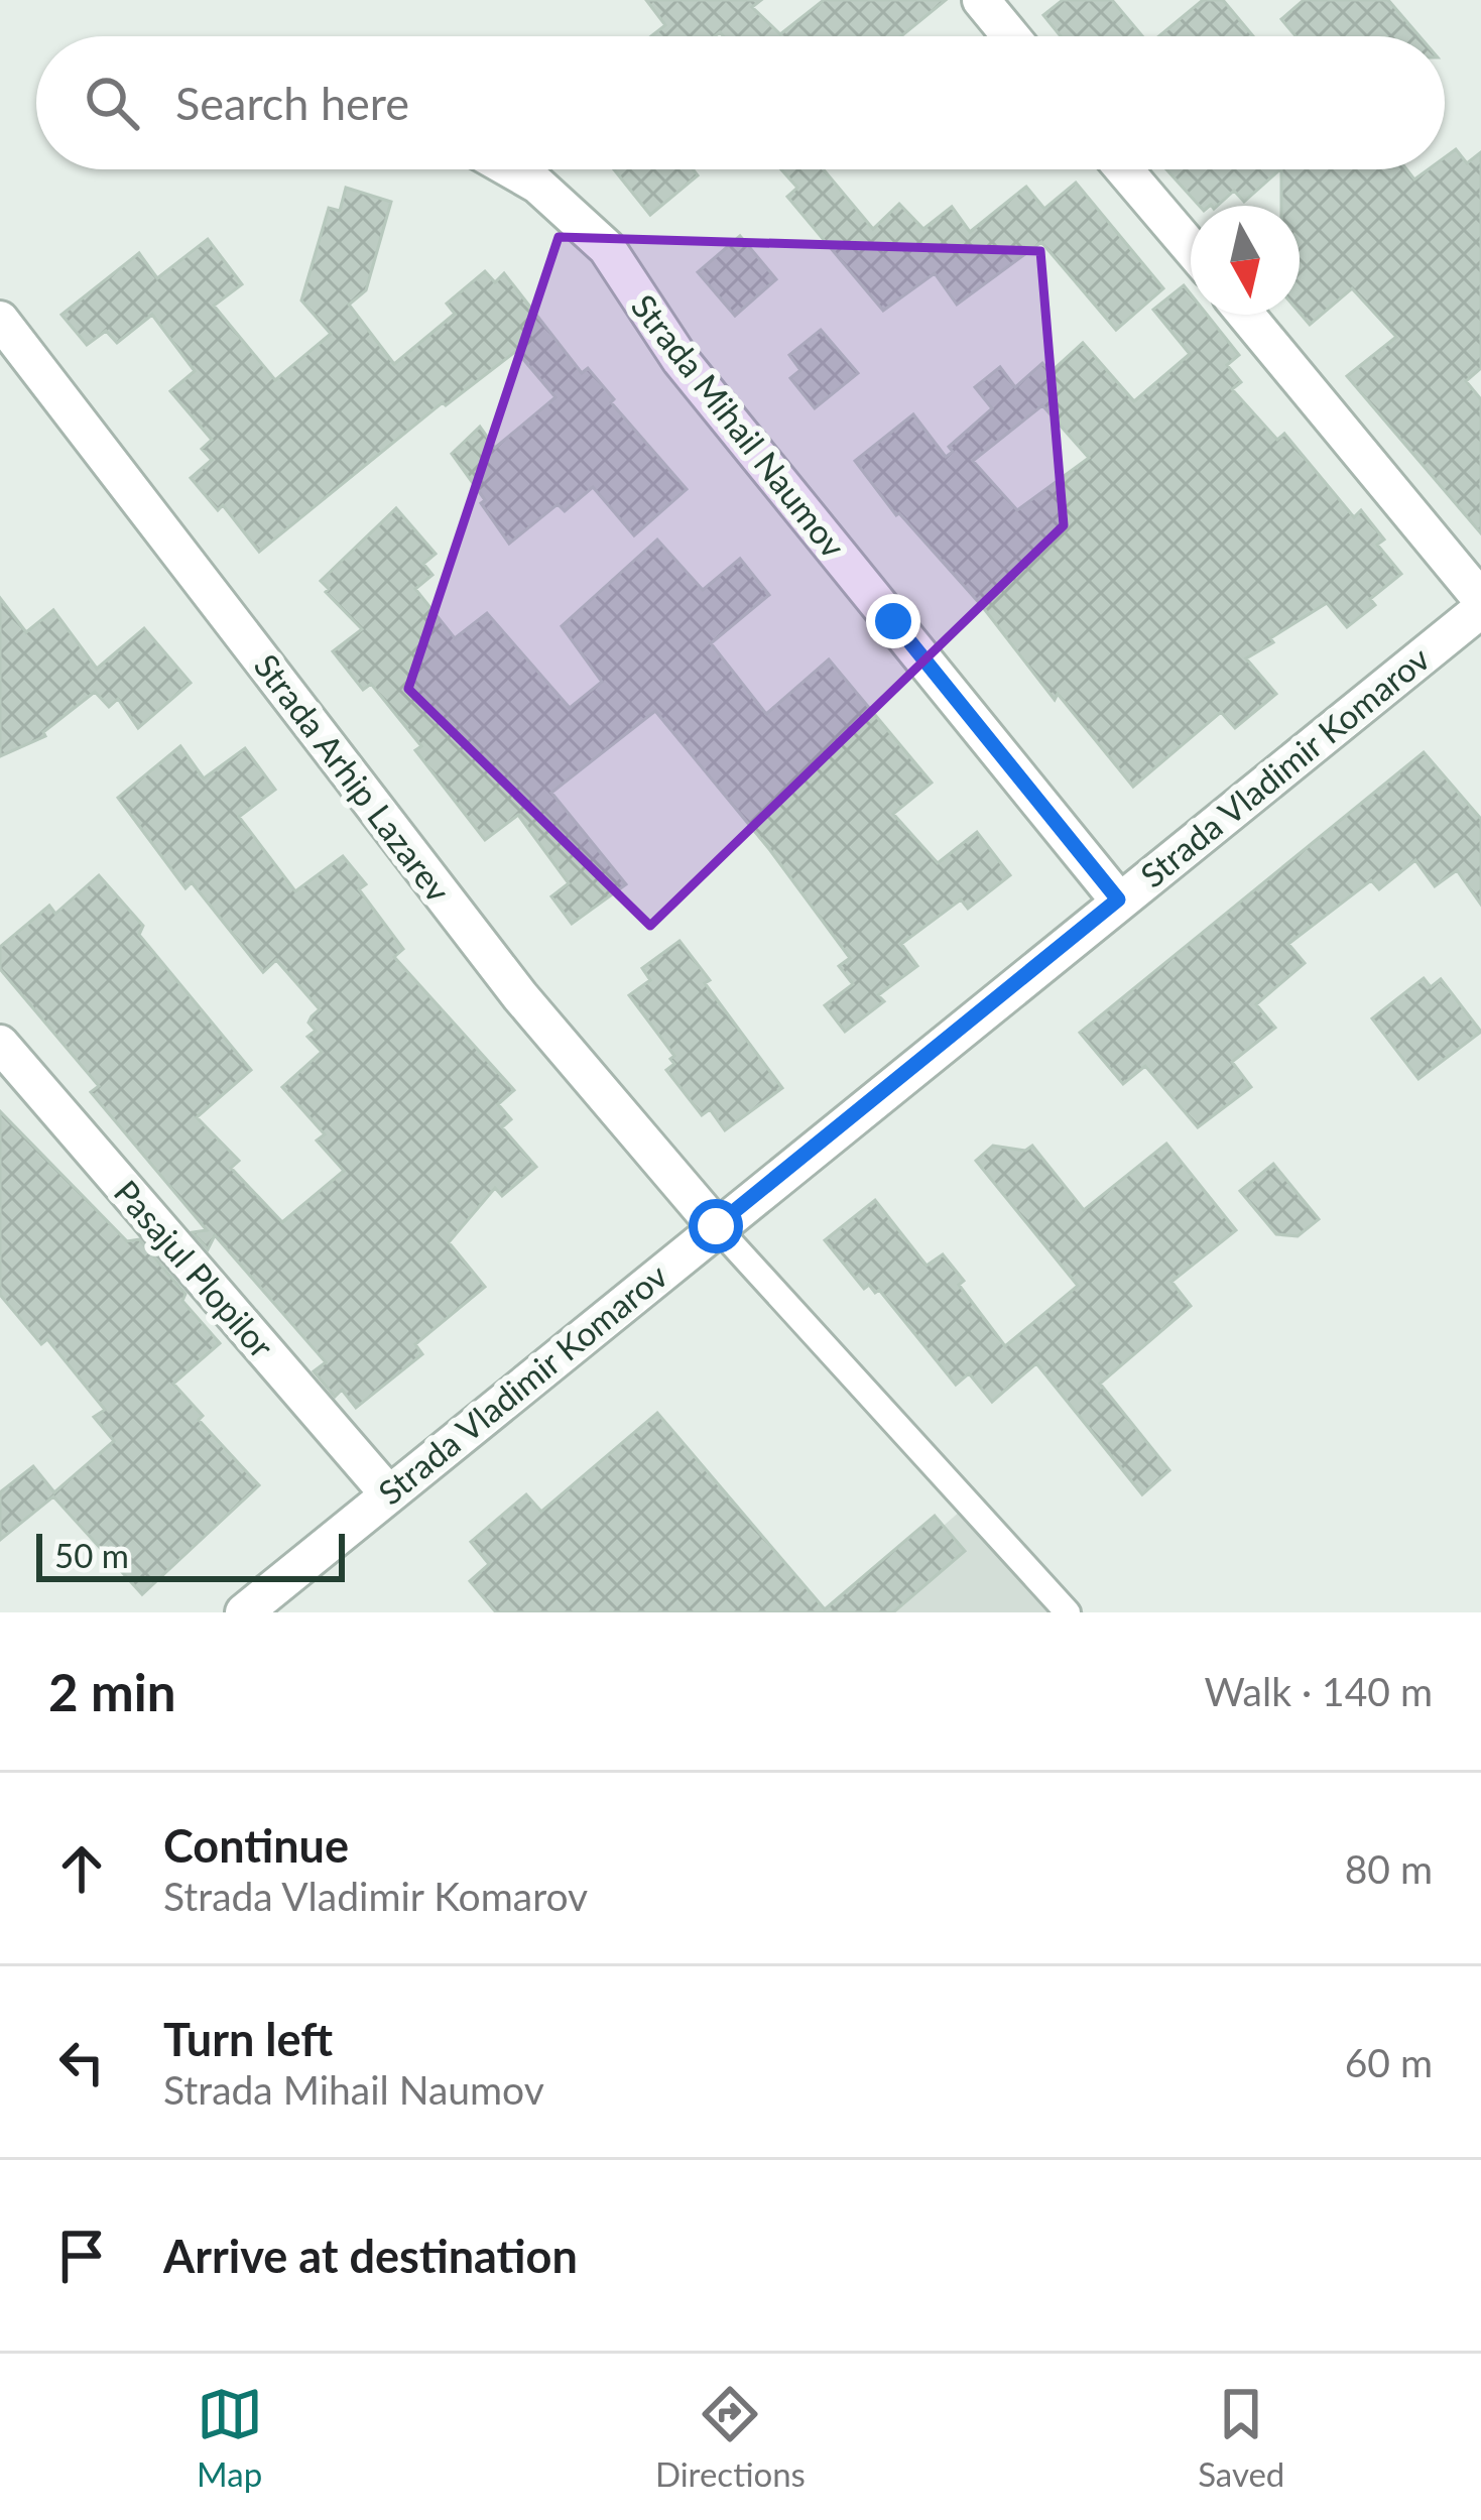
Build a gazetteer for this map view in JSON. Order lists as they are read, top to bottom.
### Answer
{
  "streets": {
    "street": [
      "Strada Mihail Naumov",
      "Strada Vladimir Komarov",
      "Strada Arhip Lazarev",
      "Pasajul Plopilor"
    ]
  },
  "crossings": [
    ["Strada Mihail Naumov", "Strada Vladimir Komarov"],
    ["Strada Vladimir Komarov", "Strada Arhip Lazarev"],
    ["Strada Vladimir Komarov", "Pasajul Plopilor"]
  ],
  "scale_bar": "50 m",
  "north": "bottom",
  "page": {
    "search": "Search here",
    "scale": "50 m",
    "heading": ["2 min", "Walk · 140 m"],
    "list": [
      ["Continue", "Strada Vladimir Komarov", "80 m"],
      ["Turn left", "Strada Mihail Naumov", "60 m"],
      "Arrive at destination"
    ],
    "nav": ["Map", "Directions", "Saved"]
  }
}
